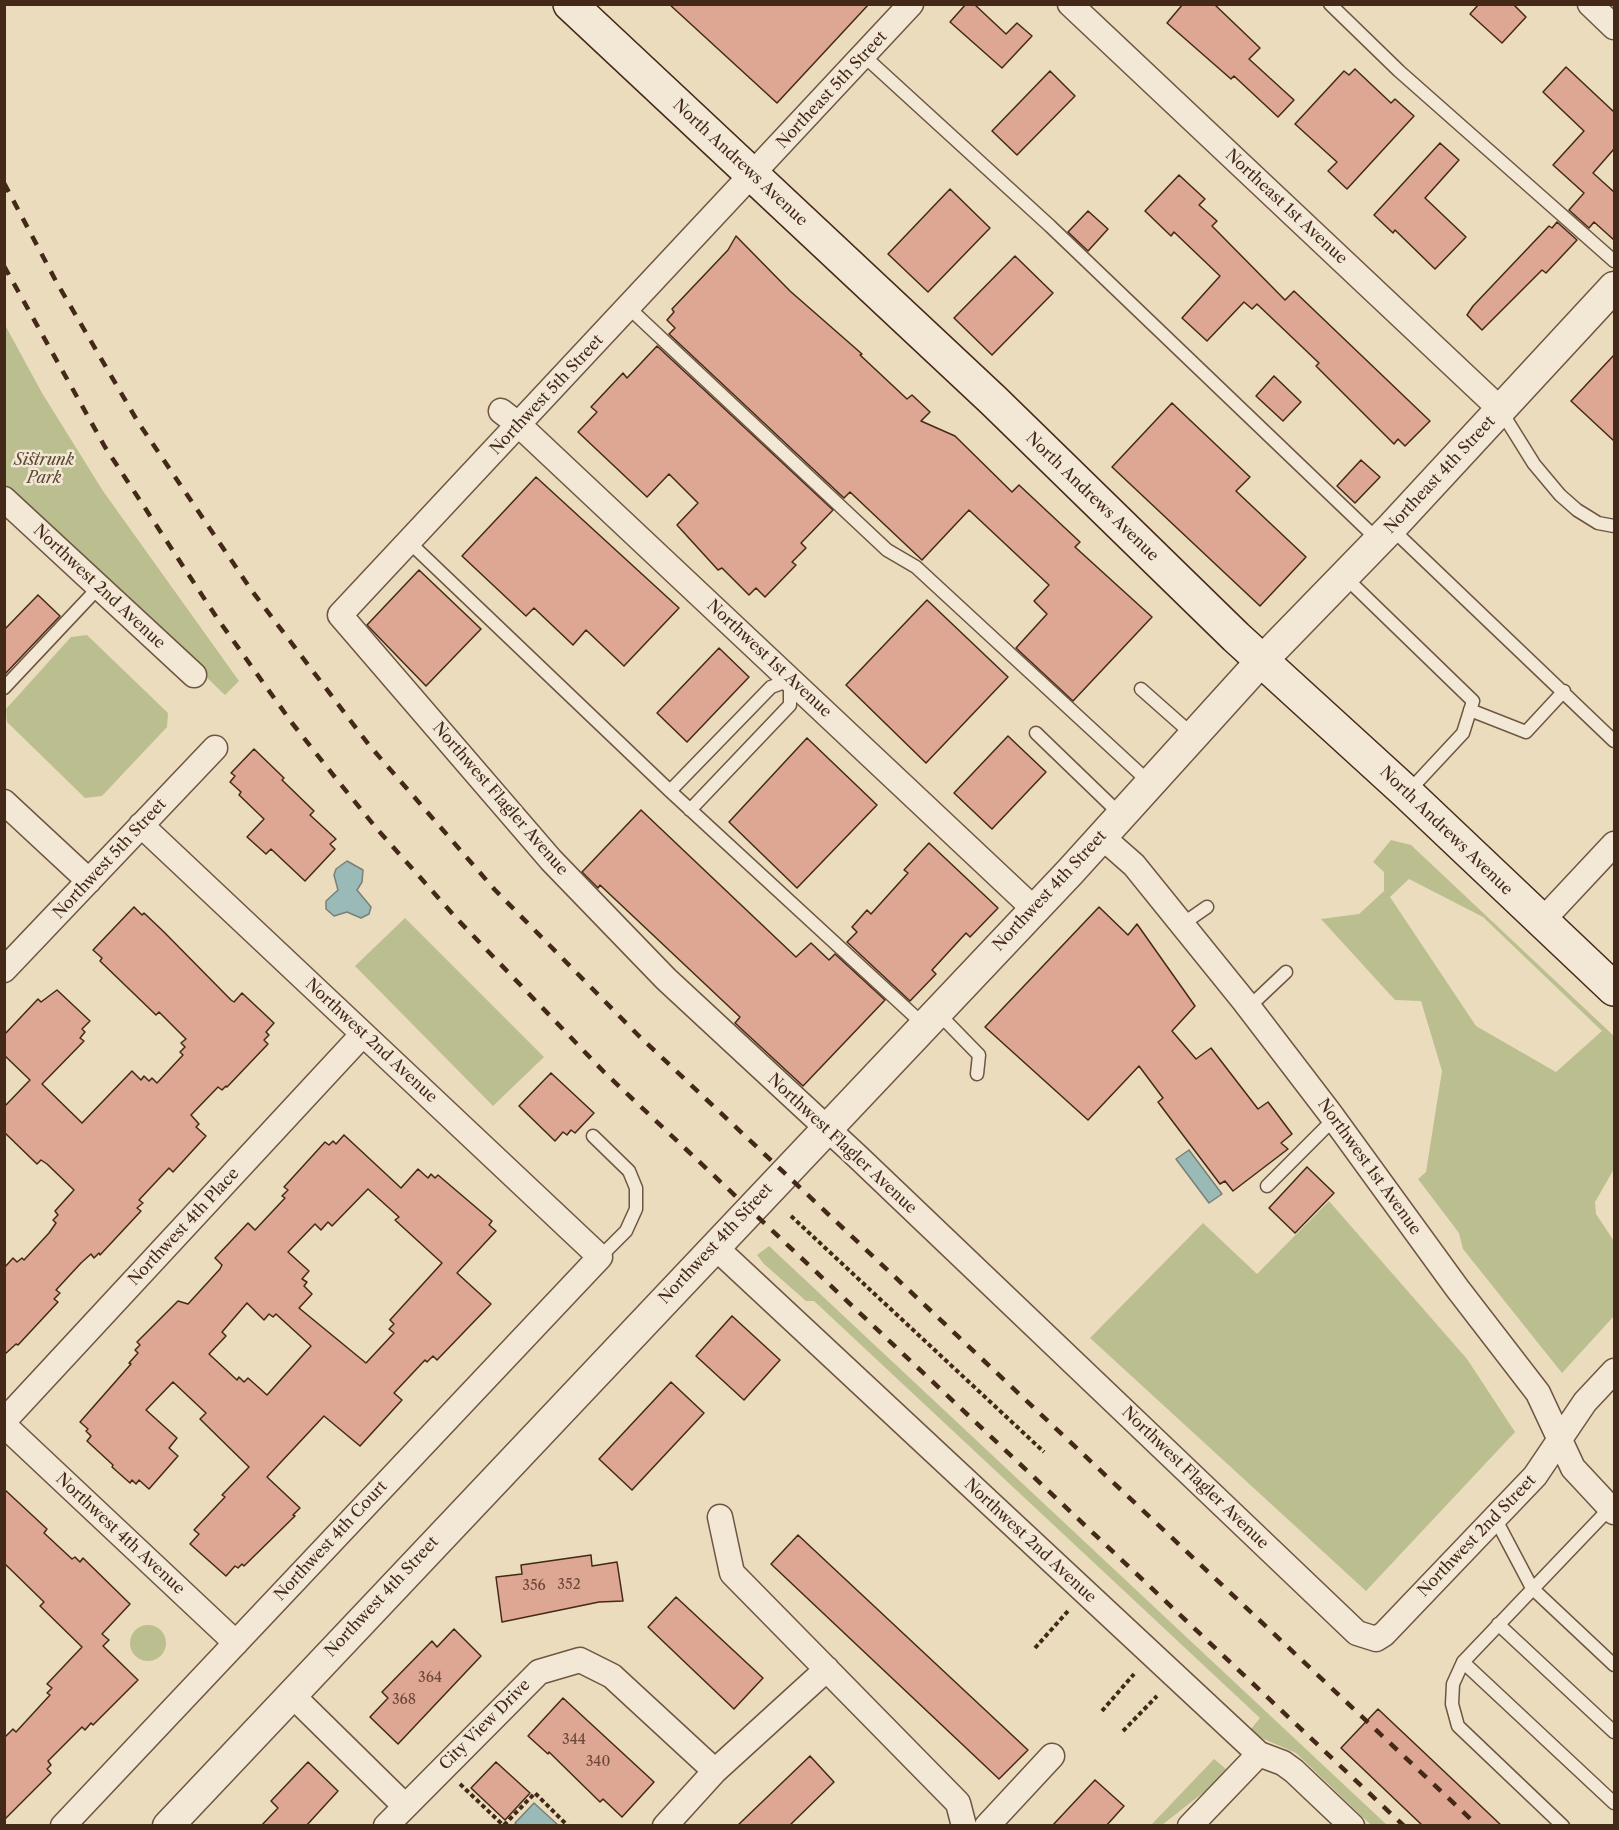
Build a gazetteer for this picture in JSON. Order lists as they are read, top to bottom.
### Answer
{
  "streets": {
    "main road": ["North Andrews Avenue"],
    "street": [
      "Northeast 5th Street",
      "Northeast 1st Avenue",
      "Northwest 5th Street",
      "Northeast 4th Street",
      "Northwest 2nd Avenue",
      "Northwest 1st Avenue",
      "Northwest Flagler Avenue",
      "Northwest 4th Street",
      "Northwest 4th Place",
      "Northwest 4th Avenue",
      "Northwest 2nd Street",
      "Northwest 4th Court",
      "City View Drive"
    ]
  },
  "crossings": [
    ["Northeast 5th Street", "North Andrews Avenue"],
    ["Northeast 5th Street", "Northwest 5th Street"],
    ["North Andrews Avenue", "Northwest 5th Street"],
    ["North Andrews Avenue", "Northeast 4th Street"],
    ["North Andrews Avenue", "Northwest 4th Street"],
    ["Northeast 1st Avenue", "Northeast 4th Street"],
    ["Northwest 5th Street", "Northwest 2nd Avenue"],
    ["Northwest 5th Street", "Northwest 1st Avenue"],
    ["Northwest 5th Street", "Northwest Flagler Avenue"],
    ["Northeast 4th Street", "Northwest 4th Street"],
    ["Northwest 2nd Avenue", "Northwest 4th Street"],
    ["Northwest 2nd Avenue", "Northwest 4th Place"],
    ["Northwest 2nd Avenue", "Northwest 4th Court"],
    ["Northwest 1st Avenue", "Northwest 4th Street"],
    ["Northwest 1st Avenue", "Northwest 2nd Street"],
    ["Northwest Flagler Avenue", "Northwest 4th Street"],
    ["Northwest Flagler Avenue", "Northwest 2nd Street"],
    ["Northwest 4th Place", "Northwest 4th Avenue"],
    ["Northwest 4th Avenue", "Northwest 4th Court"]
  ],
  "parks": ["Sistrunk Park"],
  "house_numbers": [
    "352",
    "356",
    "364",
    "368",
    "344",
    "340"
  ]
}
